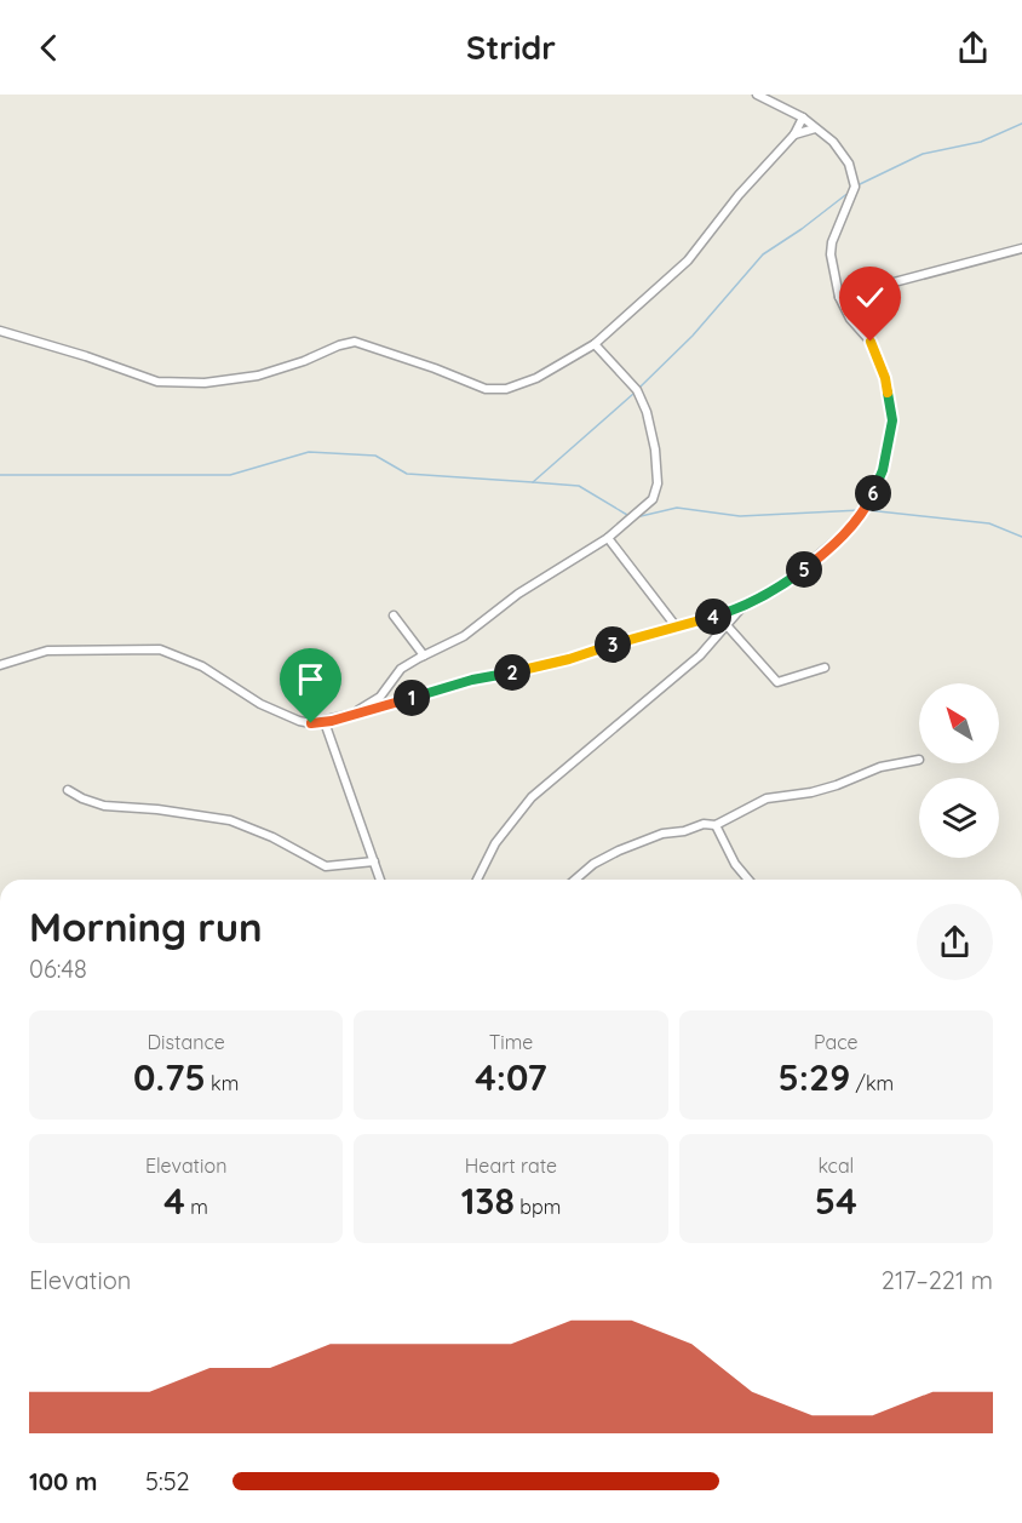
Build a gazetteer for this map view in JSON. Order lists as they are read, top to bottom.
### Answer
{
  "north": "top left",
  "page": {
    "header": "Stridr",
    "pins": [
      "6",
      "5",
      "4",
      "3",
      "2",
      "1"
    ],
    "heading": ["Morning run", "06:48"],
    "stats": [
      ["Distance", "0.75 km"],
      ["Time", "4:07"],
      ["Pace", "5:29 /km"],
      ["Elevation", "4 m"],
      ["Heart rate", "138 bpm"],
      ["kcal", "54"]
    ],
    "chart": ["Elevation", "217–221 m"],
    "list": [
      {
        "name": "100 m",
        "note": "5:52"
      }
    ]
  }
}
